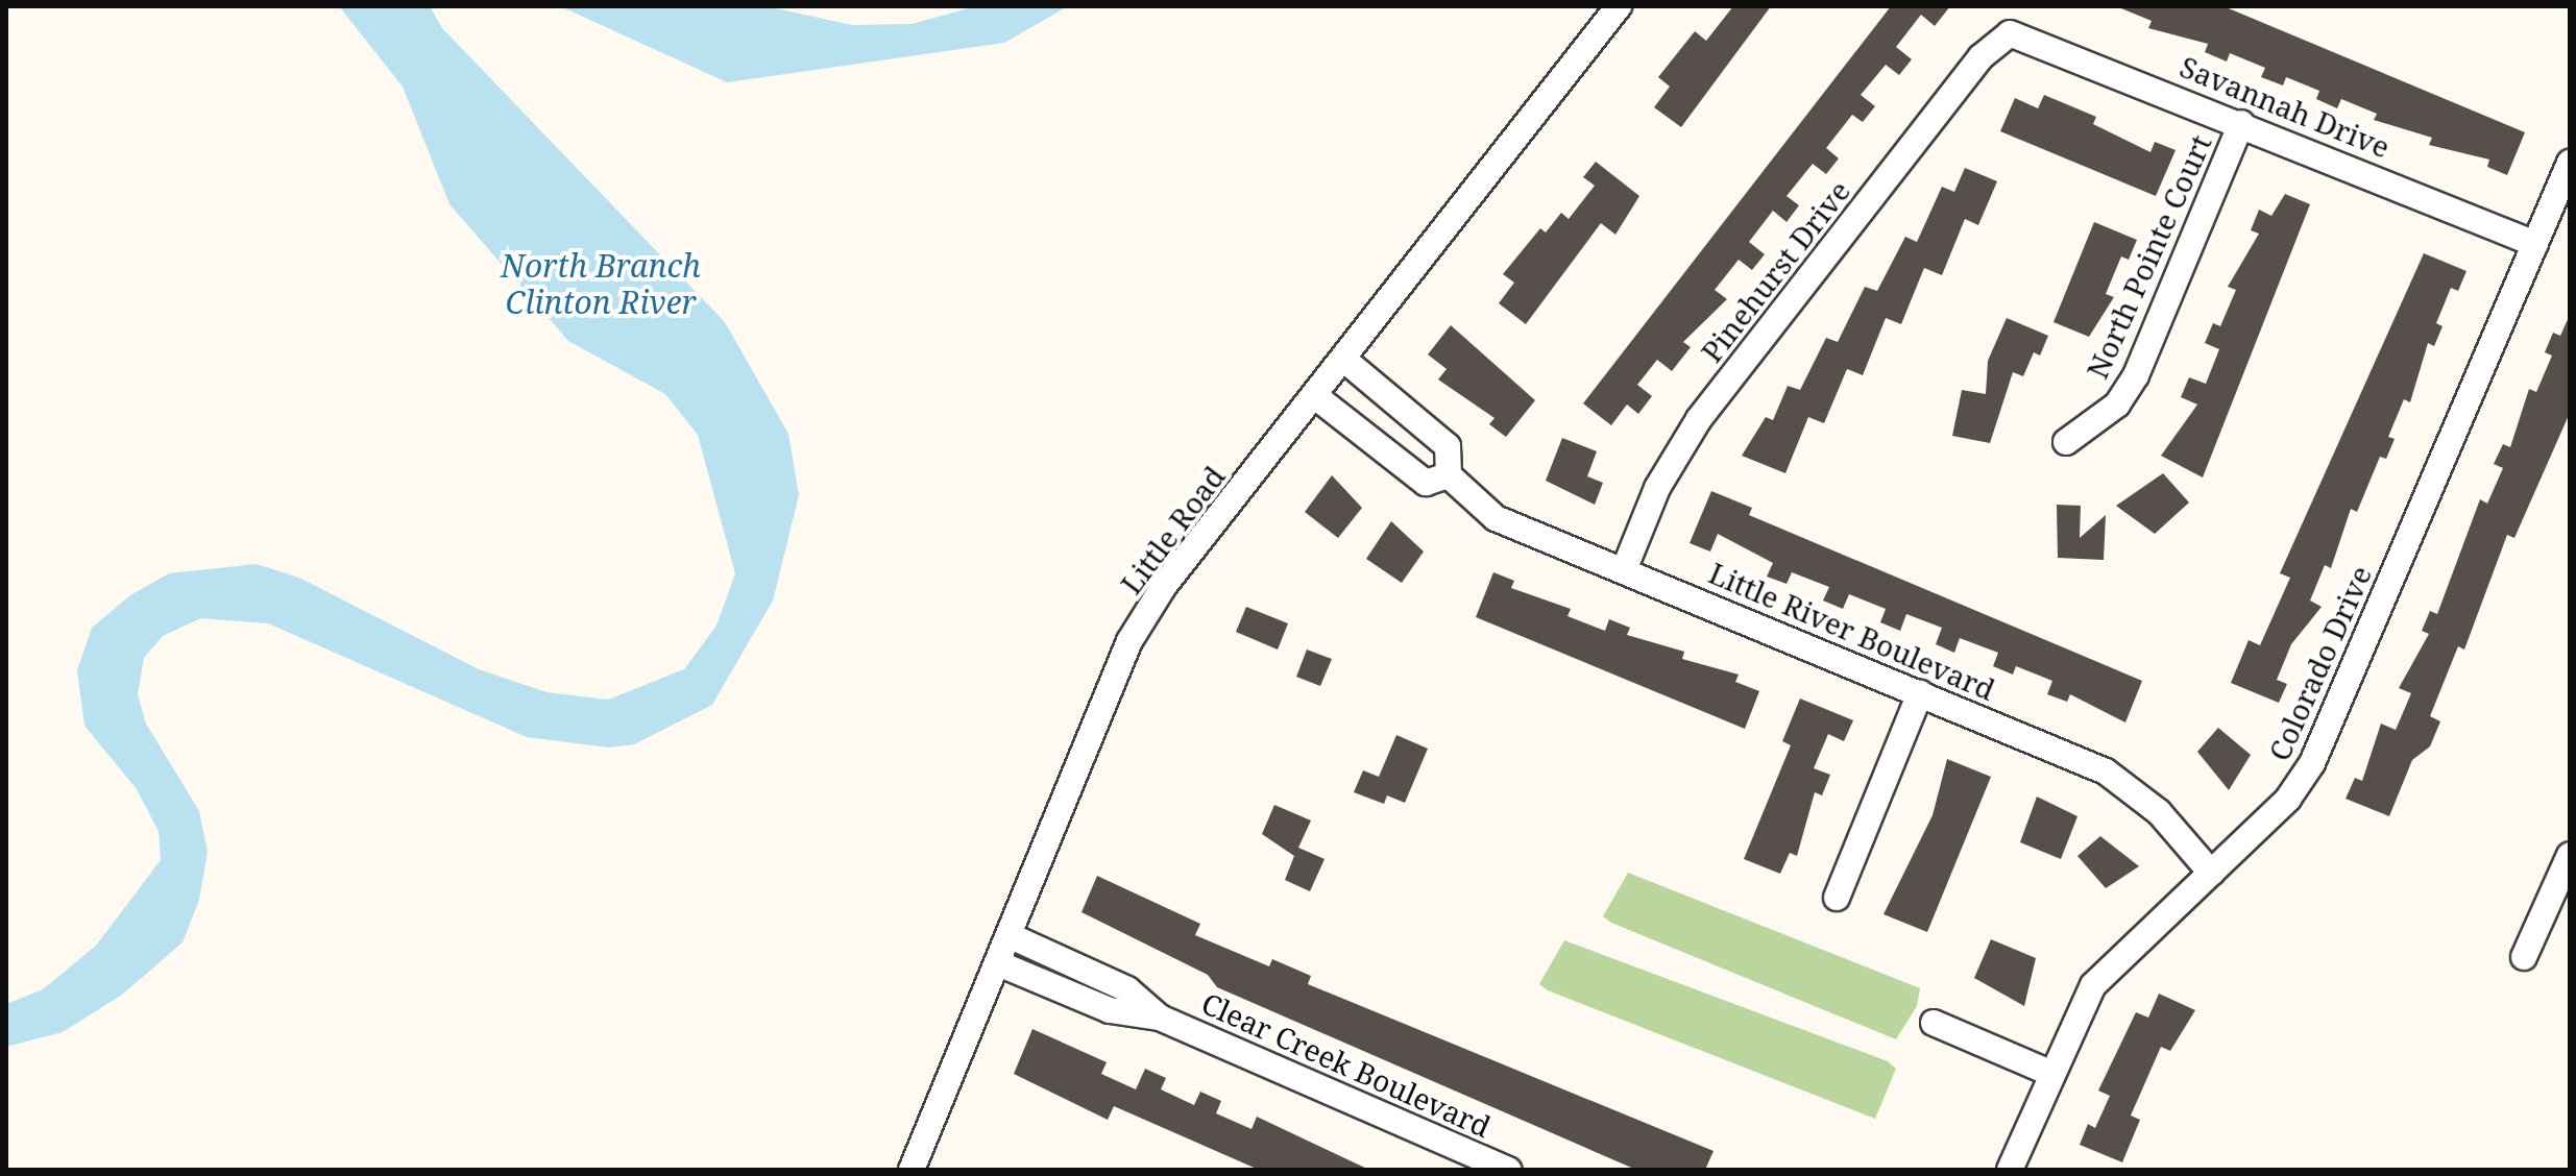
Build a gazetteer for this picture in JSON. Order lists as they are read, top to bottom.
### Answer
{
  "streets": {
    "street": [
      "Savannah Drive",
      "North Pointe Court",
      "Pinehurst Drive",
      "Little Road",
      "Little River Boulevard",
      "Colorado Drive",
      "Clear Creek Boulevard"
    ]
  },
  "crossings": [
    ["Savannah Drive", "North Pointe Court"],
    ["Savannah Drive", "Pinehurst Drive"],
    ["Savannah Drive", "Colorado Drive"],
    ["Pinehurst Drive", "Little River Boulevard"],
    ["Little Road", "Clear Creek Boulevard"],
    ["Little River Boulevard", "Colorado Drive"]
  ],
  "water": ["North Branch Clinton River"]
}
